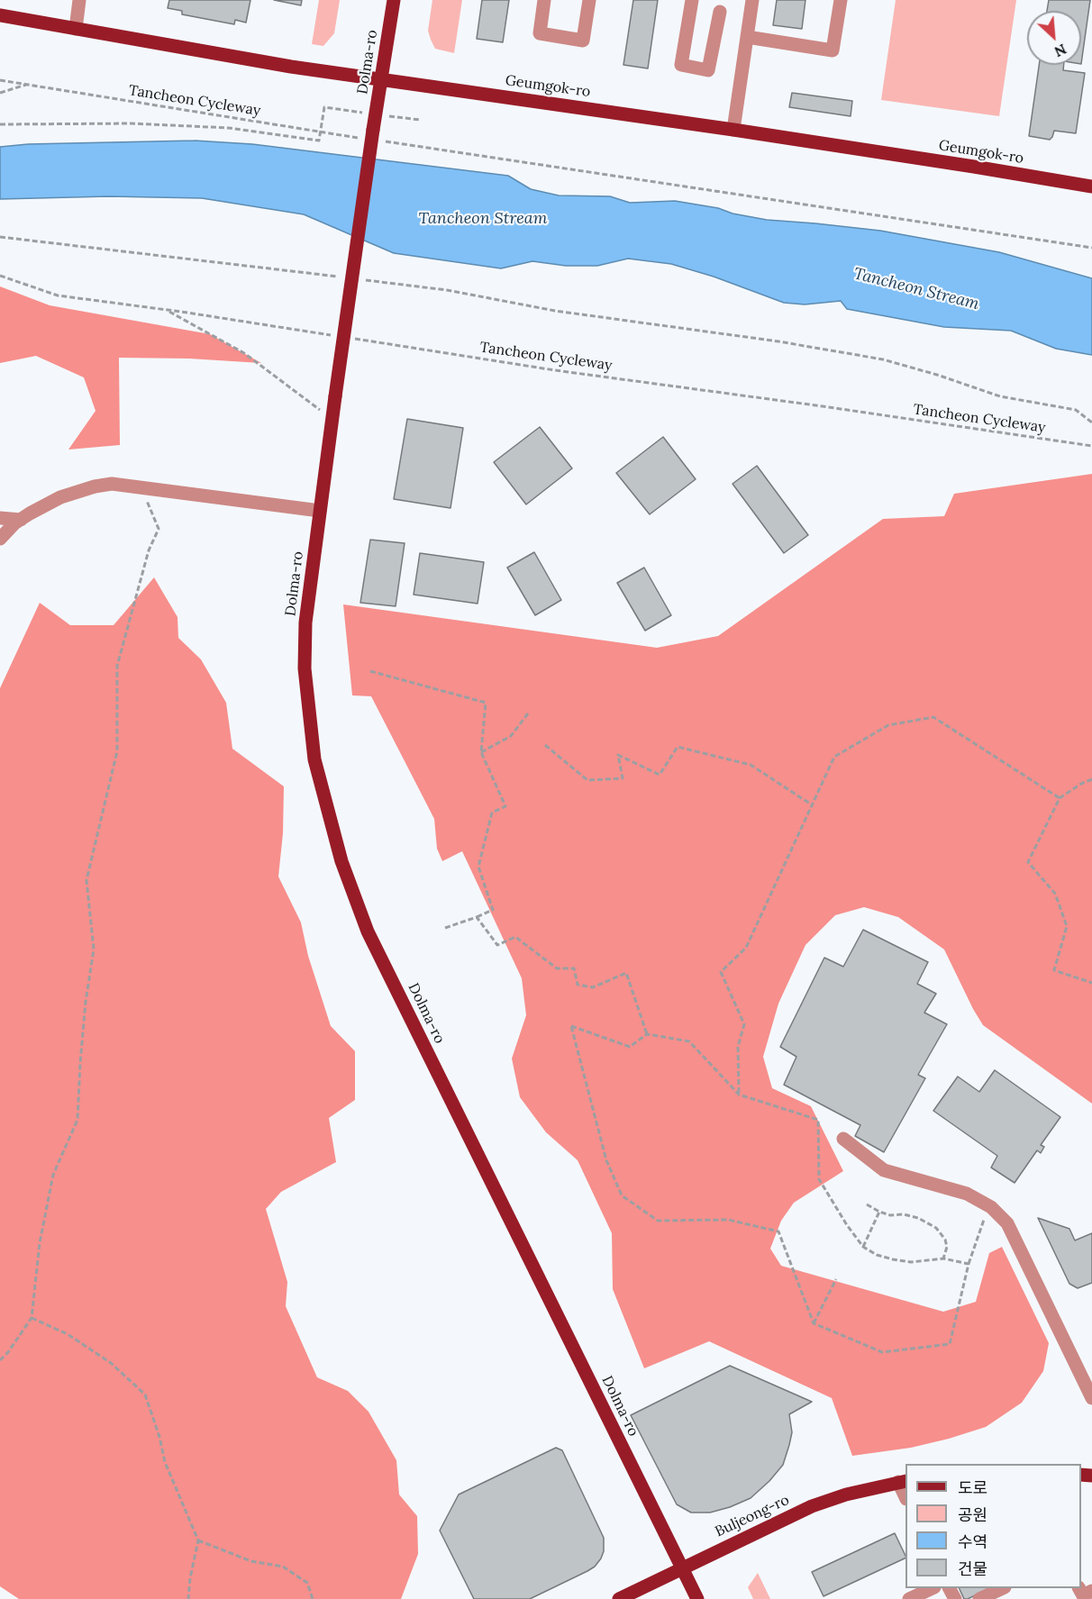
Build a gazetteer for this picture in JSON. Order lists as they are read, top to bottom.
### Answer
{
  "streets": {
    "main road": ["Dolma-ro", "Geumgok-ro", "Buljeong-ro"],
    "path": ["Tancheon Cycleway"]
  },
  "crossings": [
    ["Dolma-ro", "Geumgok-ro"],
    ["Dolma-ro", "Buljeong-ro"]
  ],
  "water": ["Tancheon Stream"],
  "legend": [
    "도로",
    "공원",
    "수역",
    "건물"
  ],
  "north": "bottom right"
}
